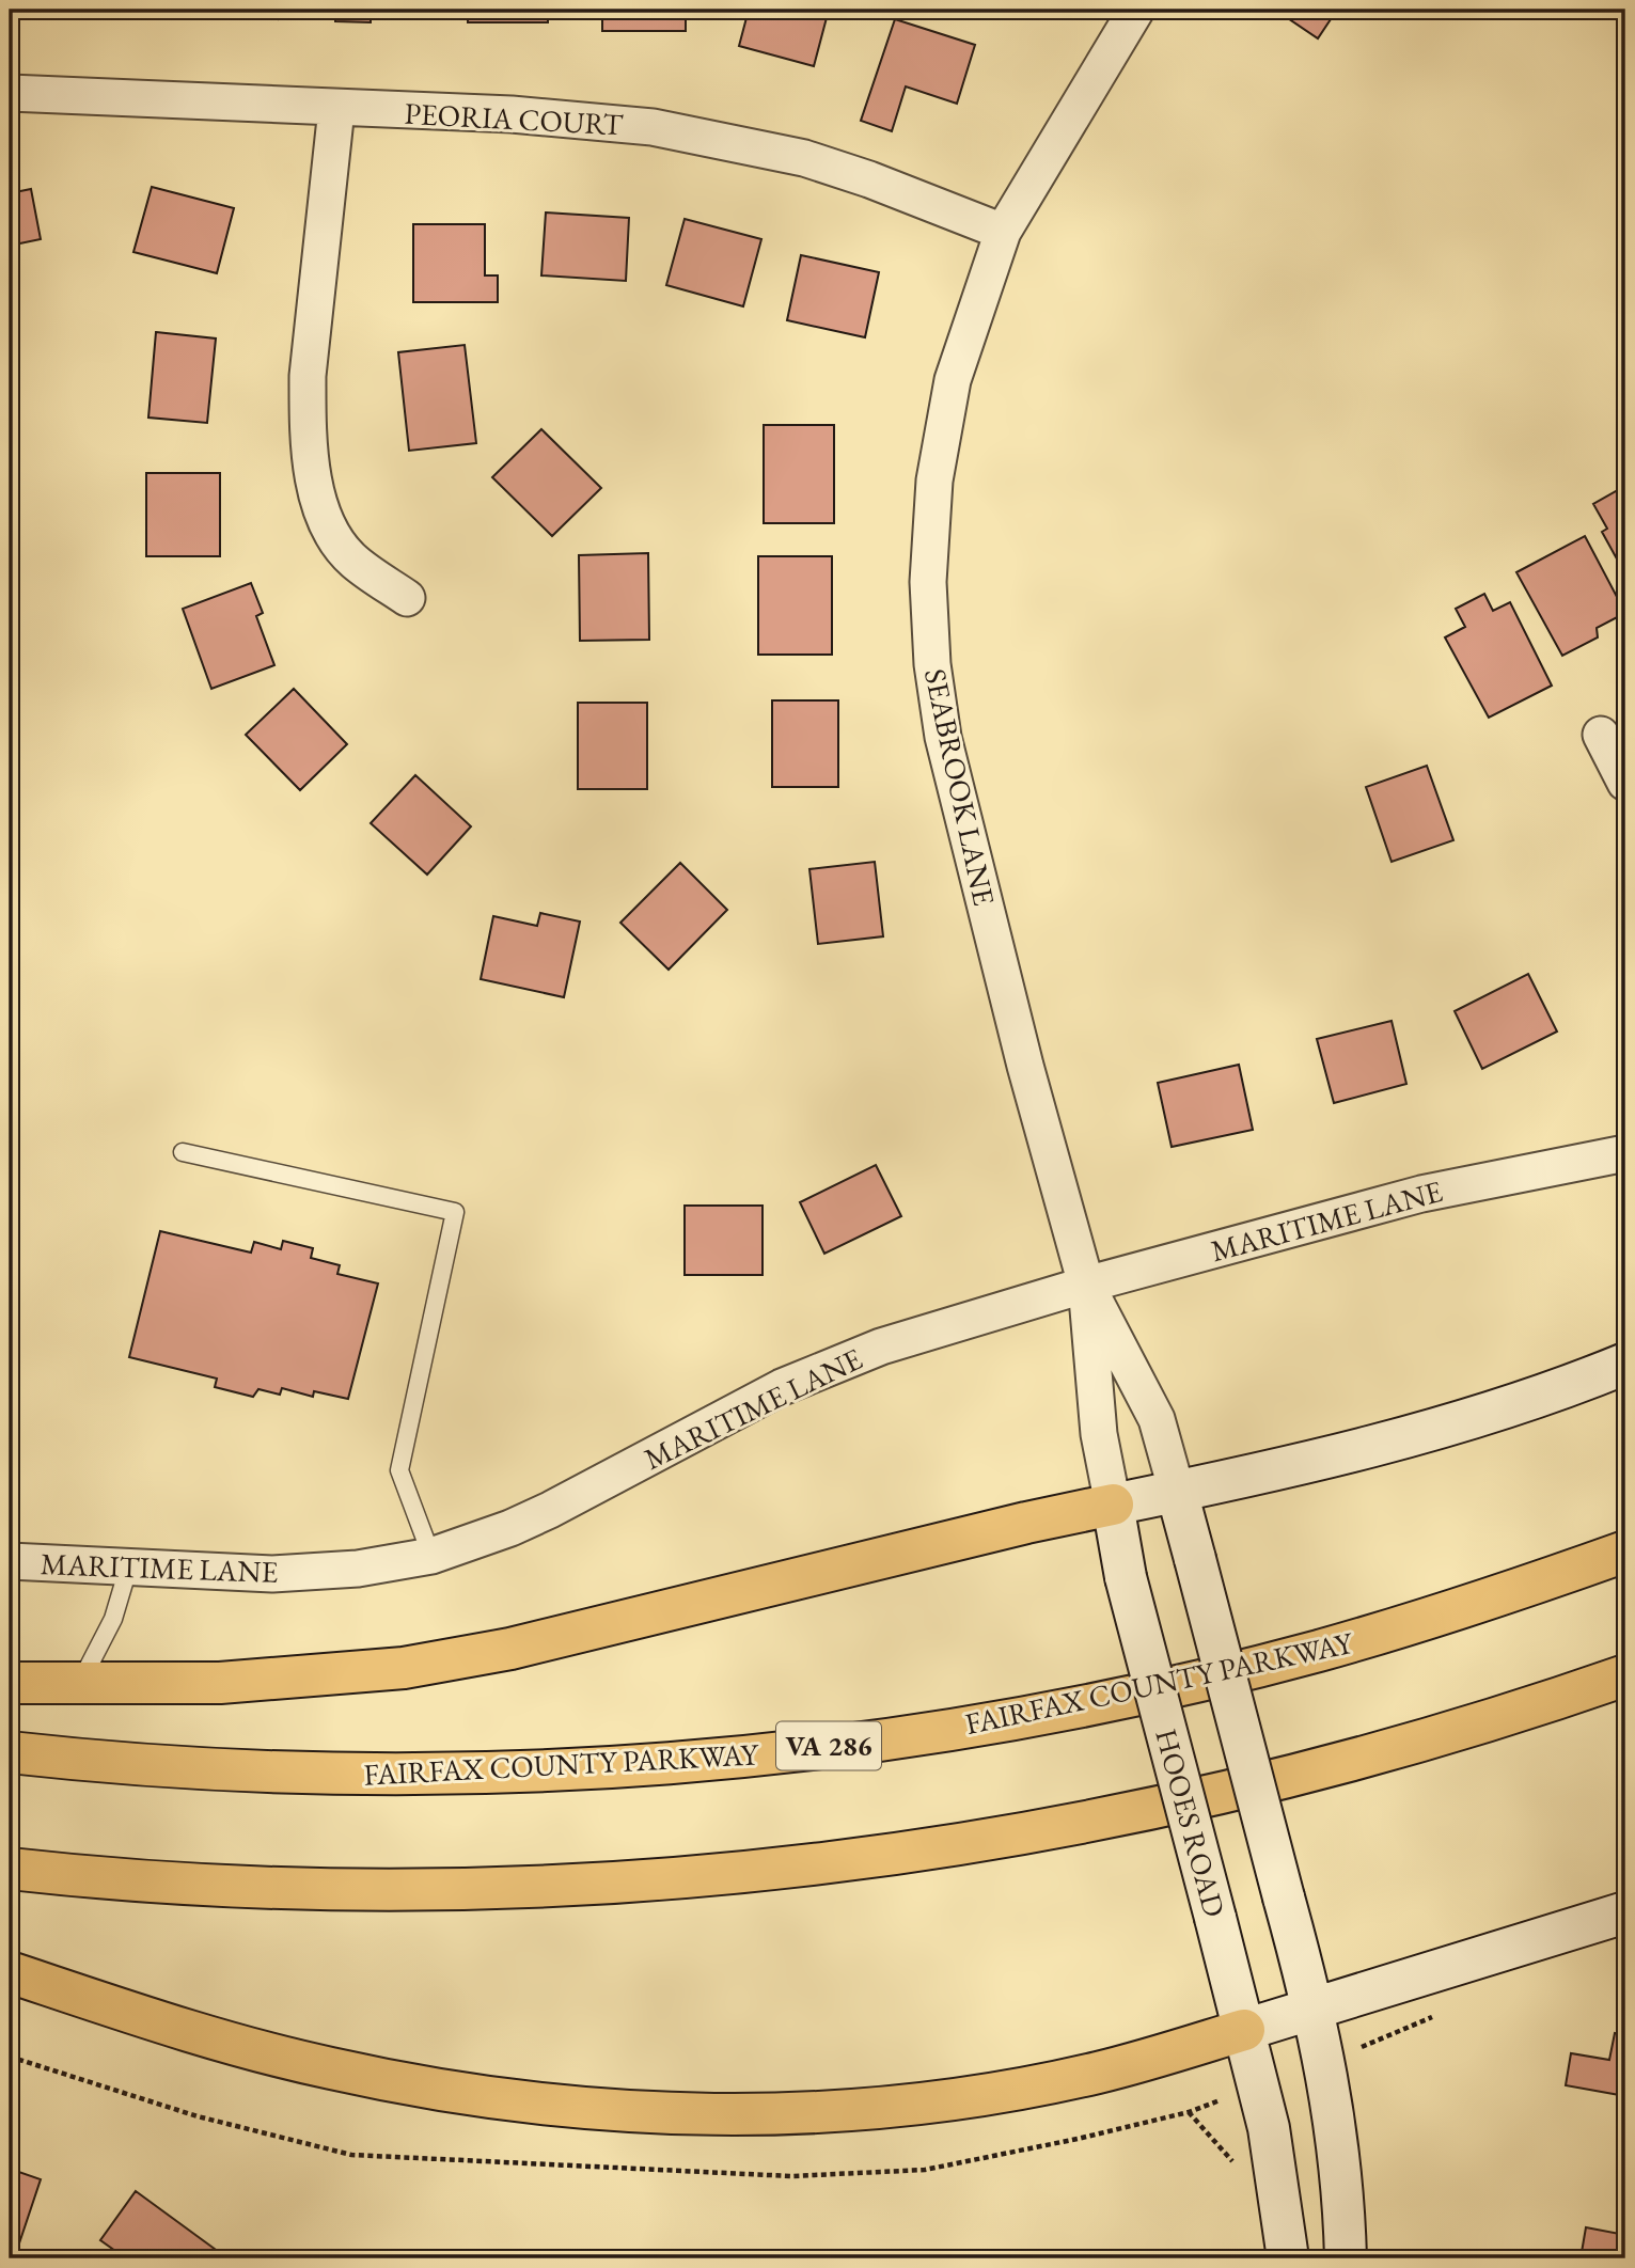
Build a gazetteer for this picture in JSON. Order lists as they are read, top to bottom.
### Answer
{
  "streets": {
    "highway": ["FAIRFAX COUNTY PARKWAY", "VA 286"],
    "main road": ["HOOES ROAD"],
    "street": ["PEORIA COURT", "SEABROOK LANE", "MARITIME LANE"]
  },
  "crossings": [
    ["PEORIA COURT", "SEABROOK LANE"],
    ["SEABROOK LANE", "MARITIME LANE"],
    ["SEABROOK LANE", "HOOES ROAD"]
  ]
}
